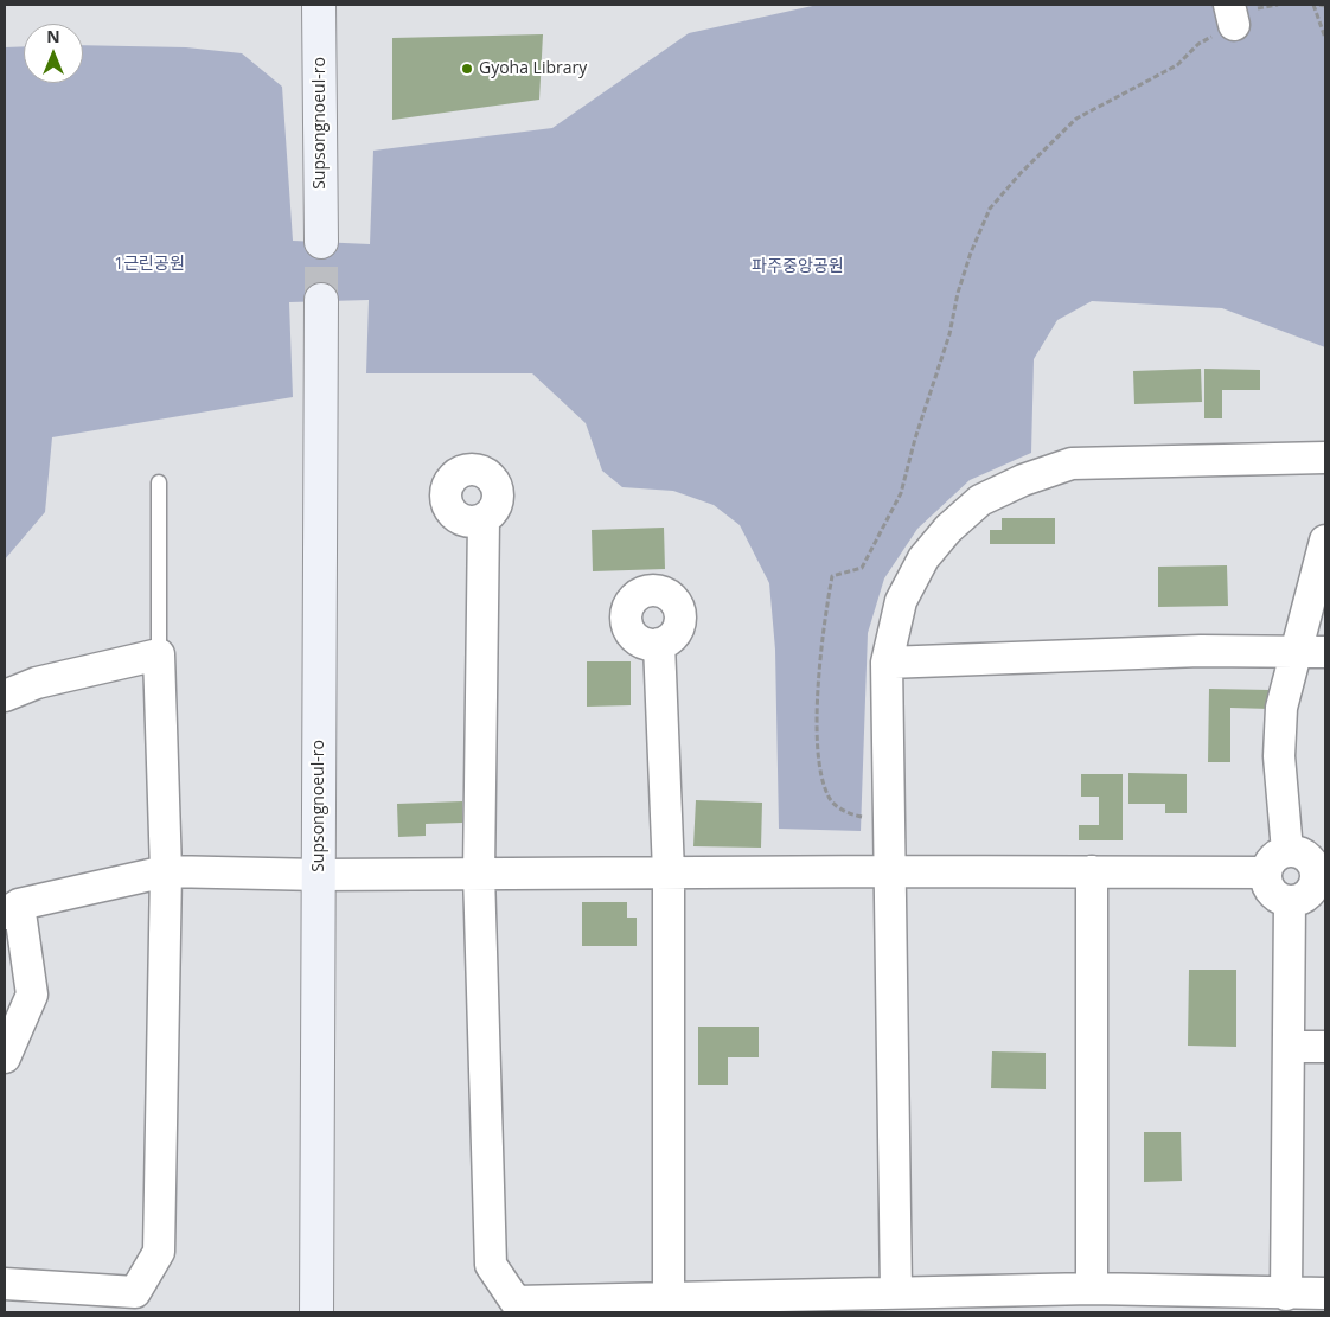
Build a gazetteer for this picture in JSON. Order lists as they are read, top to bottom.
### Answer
{
  "streets": {
    "street": ["Supsongnoeul-ro"]
  },
  "parks": ["1근린공원", "파주중앙공원"],
  "places": ["Gyoha Library"],
  "north": "top"
}
